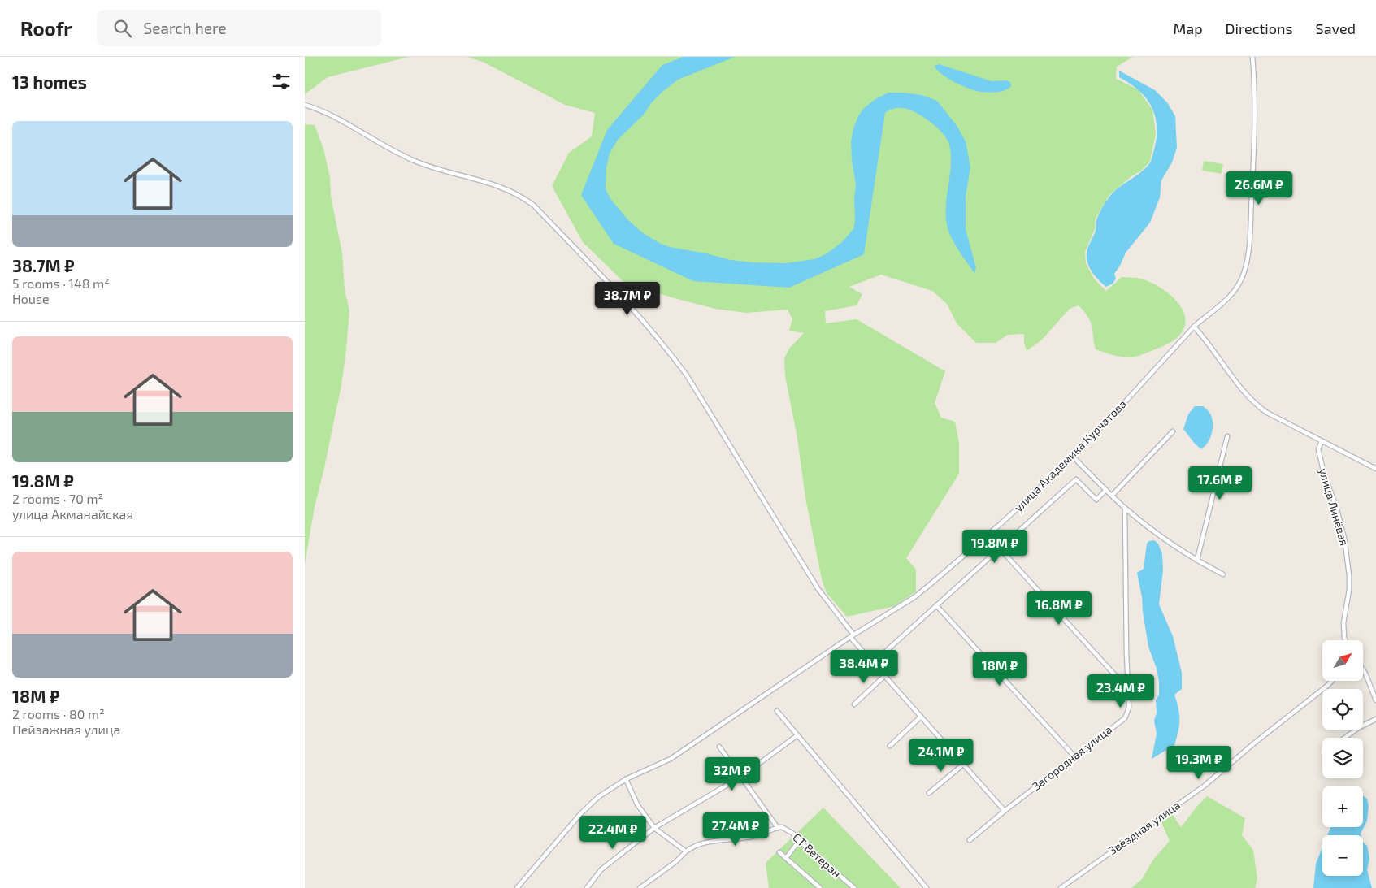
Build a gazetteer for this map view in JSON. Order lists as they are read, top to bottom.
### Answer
{
  "streets": {
    "street": [
      "улица Академика Курчатова",
      "улица Линёвая",
      "Загородная улица",
      "Звёздная улица",
      "СТ Ветеран"
    ]
  },
  "north": "top right",
  "page": {
    "header": "Roofr",
    "search": "Search here",
    "nav": ["Map", "Directions", "Saved"],
    "heading": "13 homes",
    "list": [
      {
        "name": "38.7M ₽",
        "note": "5 rooms · 148 m² · House"
      },
      {
        "name": "19.8M ₽",
        "note": "2 rooms · 70 m² · улица Акманайская"
      },
      {
        "name": "18M ₽",
        "note": "2 rooms · 80 m² · Пейзажная улица"
      }
    ],
    "price": [
      "26.6M ₽",
      "38.7M ₽",
      "17.6M ₽",
      "19.8M ₽",
      "16.8M ₽",
      "38.4M ₽",
      "18M ₽",
      "23.4M ₽",
      "24.1M ₽",
      "19.3M ₽",
      "32M ₽",
      "27.4M ₽",
      "22.4M ₽"
    ],
    "map_buttons": ["+", "−"]
  }
}
